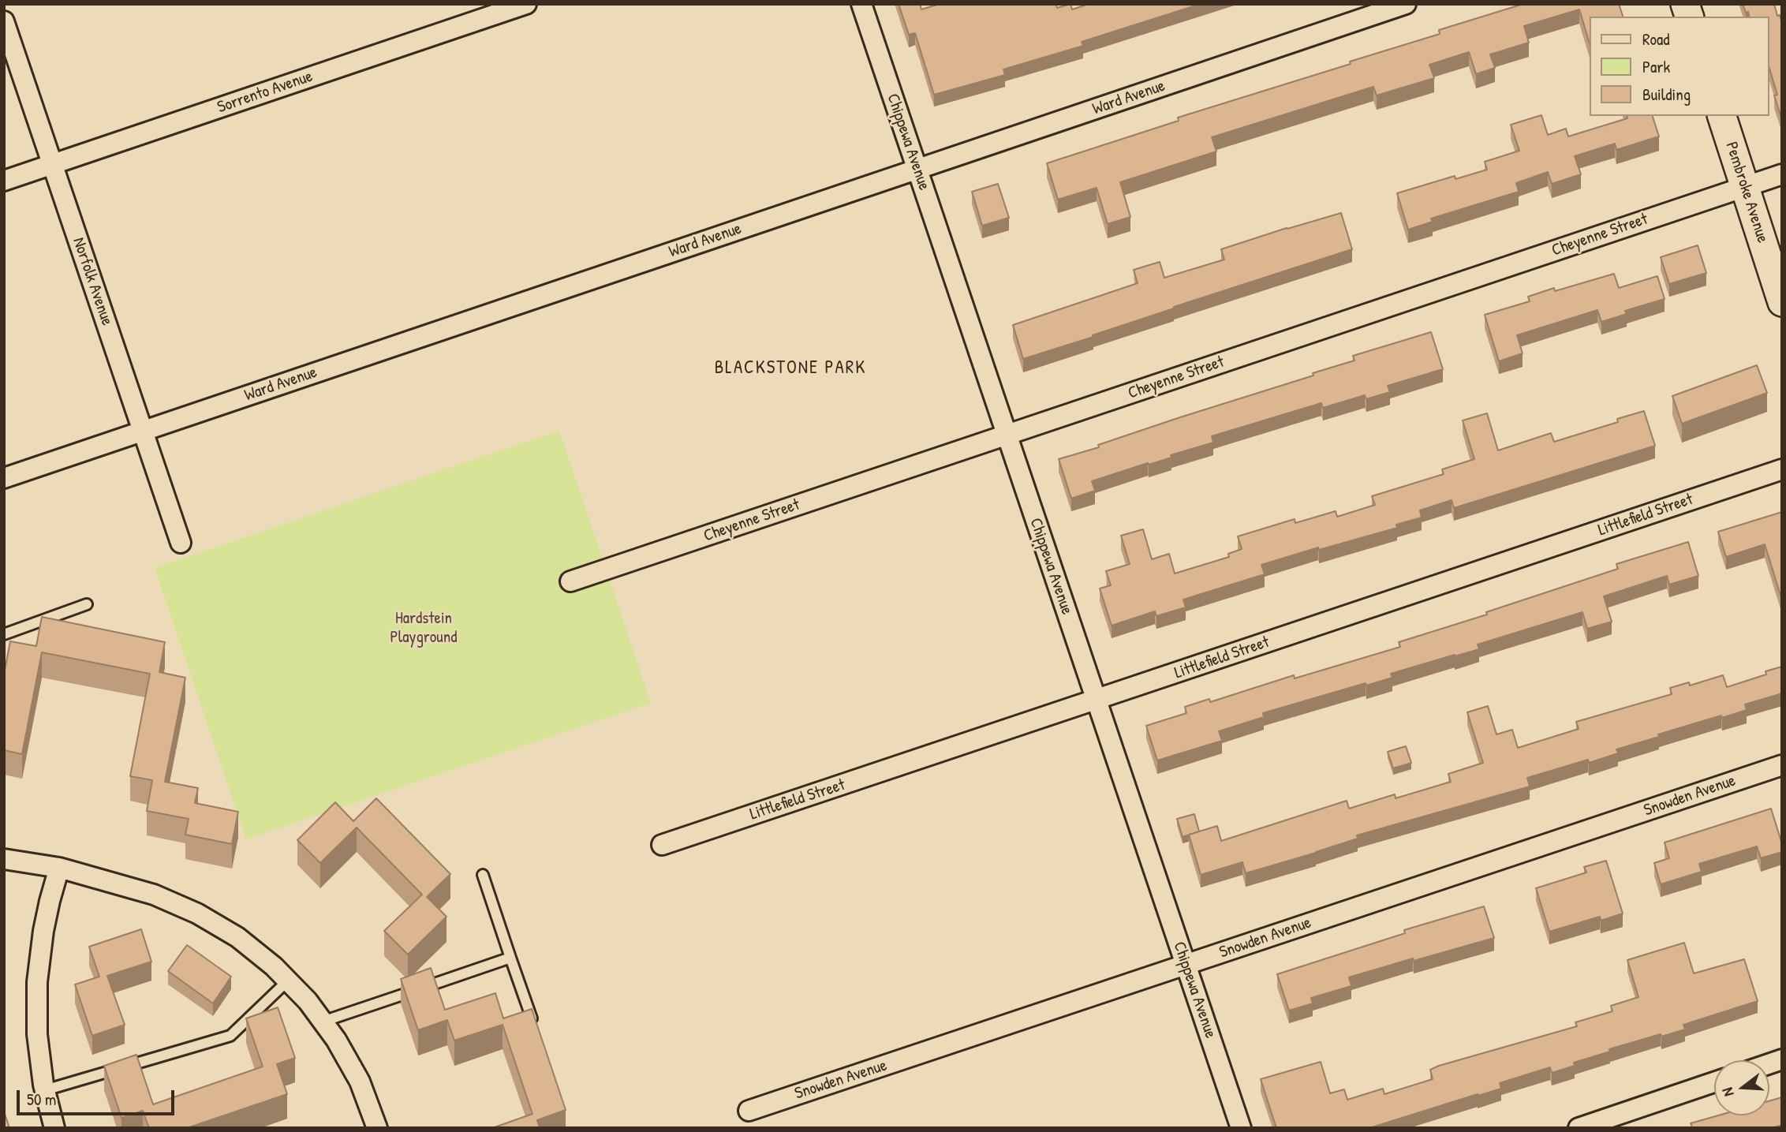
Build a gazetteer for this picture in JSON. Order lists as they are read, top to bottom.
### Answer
{
  "streets": {
    "street": [
      "Sorrento Avenue",
      "Ward Avenue",
      "Chippewa Avenue",
      "Pembroke Avenue",
      "Cheyenne Street",
      "Norfolk Avenue",
      "Littlefield Street",
      "Snowden Avenue"
    ]
  },
  "crossings": [
    ["Sorrento Avenue", "Norfolk Avenue"],
    ["Ward Avenue", "Chippewa Avenue"],
    ["Ward Avenue", "Norfolk Avenue"],
    ["Chippewa Avenue", "Cheyenne Street"],
    ["Chippewa Avenue", "Littlefield Street"],
    ["Chippewa Avenue", "Snowden Avenue"],
    ["Pembroke Avenue", "Cheyenne Street"]
  ],
  "districts": ["BLACKSTONE PARK"],
  "parks": ["Hardstein Playground"],
  "legend": ["Road", "Park", "Building"],
  "scale_bar": "50 m",
  "north": "left"
}
